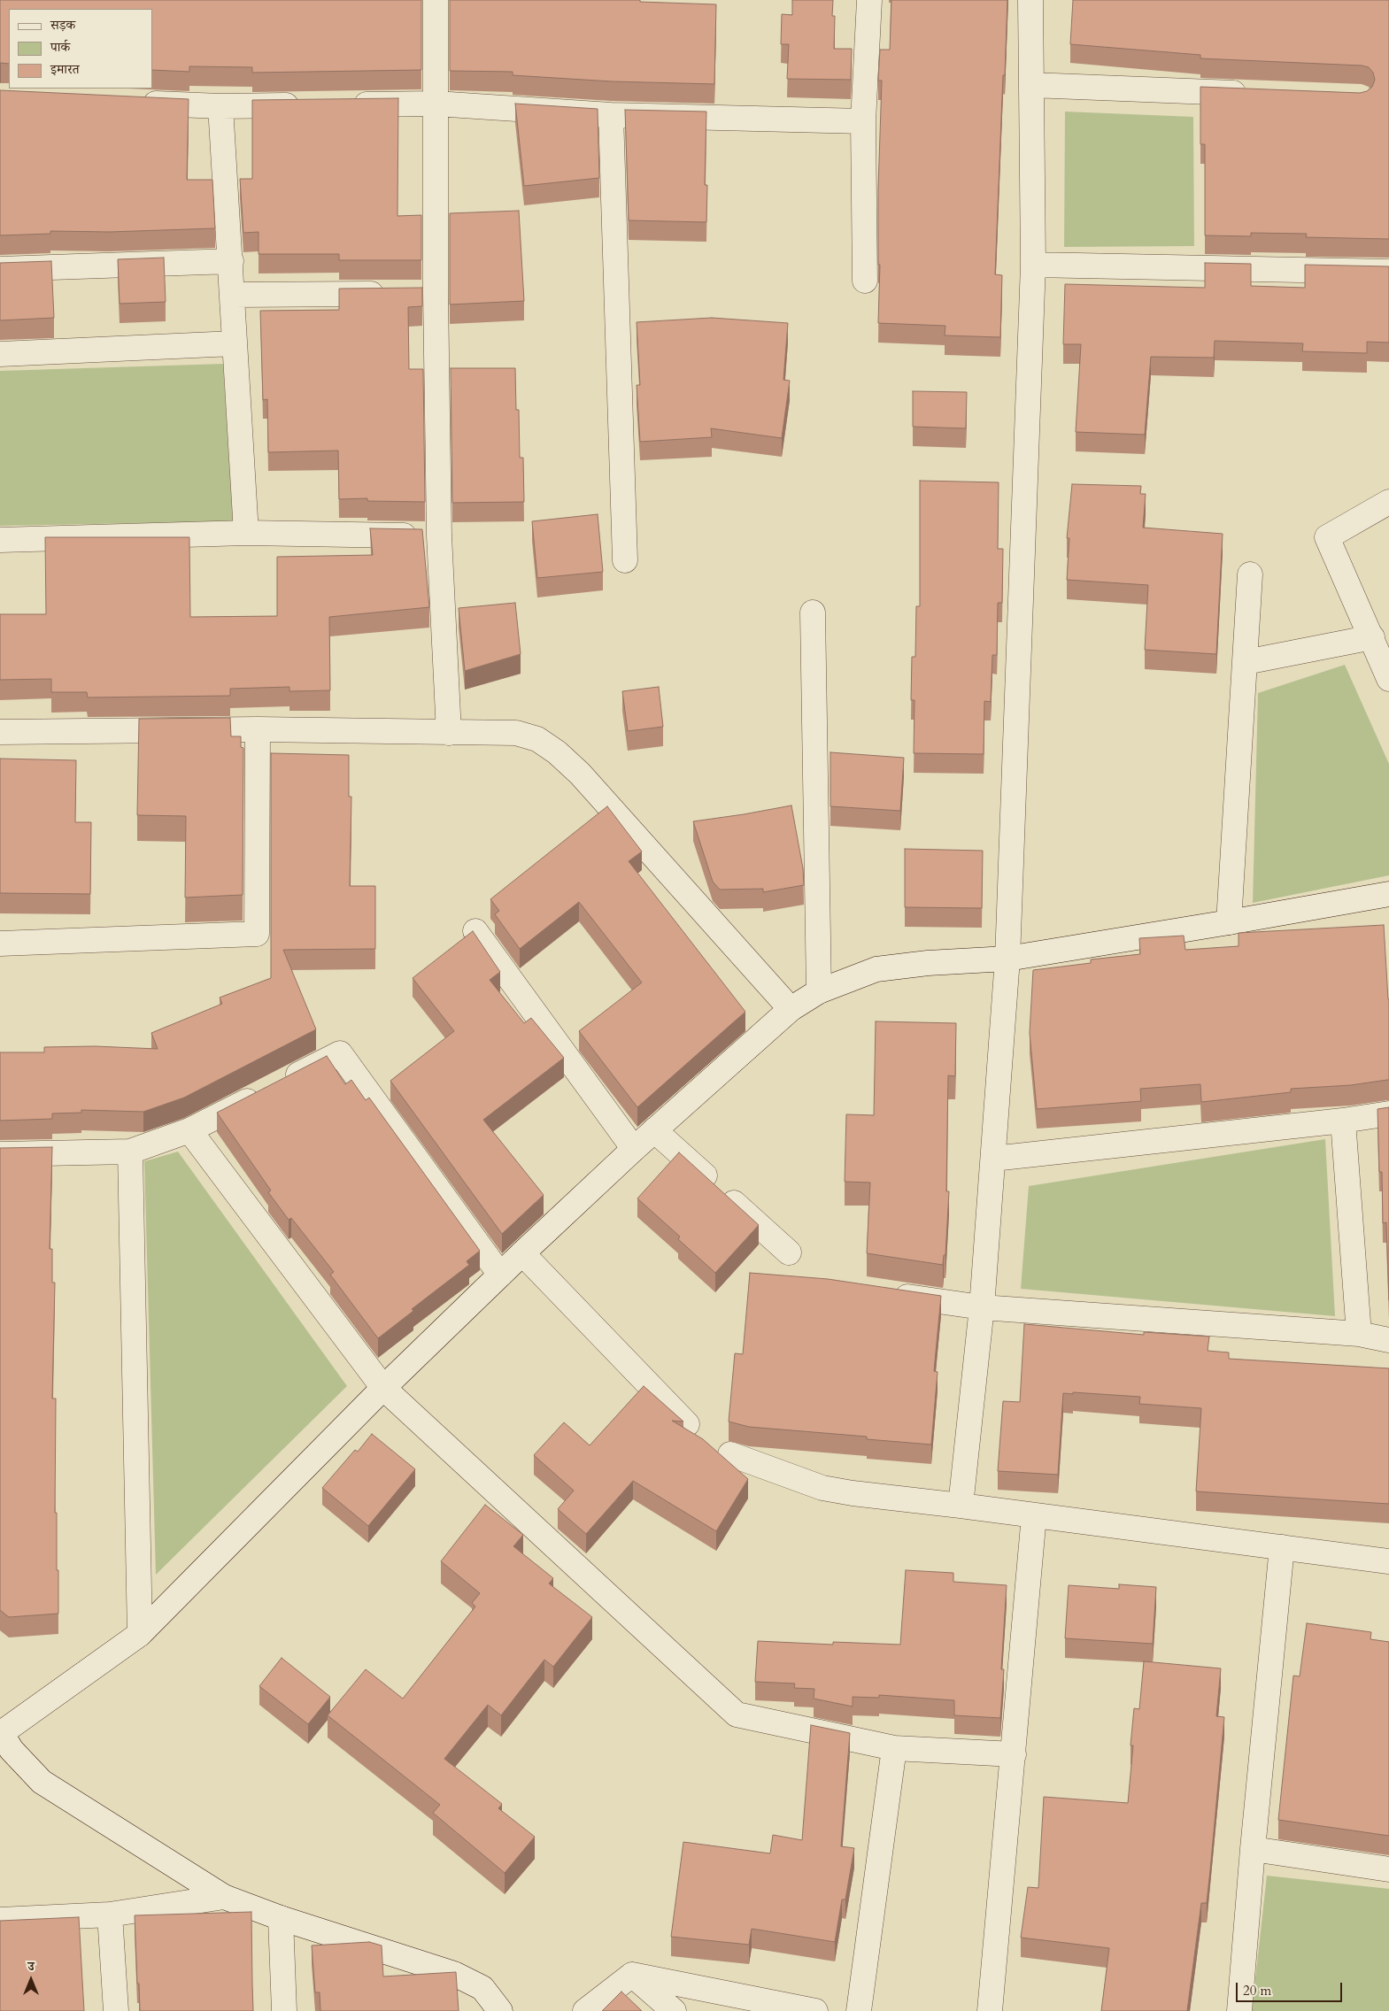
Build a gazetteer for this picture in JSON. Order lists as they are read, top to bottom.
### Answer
{
  "legend": ["सड़क", "पार्क", "इमारत"],
  "scale_bar": "20 m",
  "north": "top"
}
